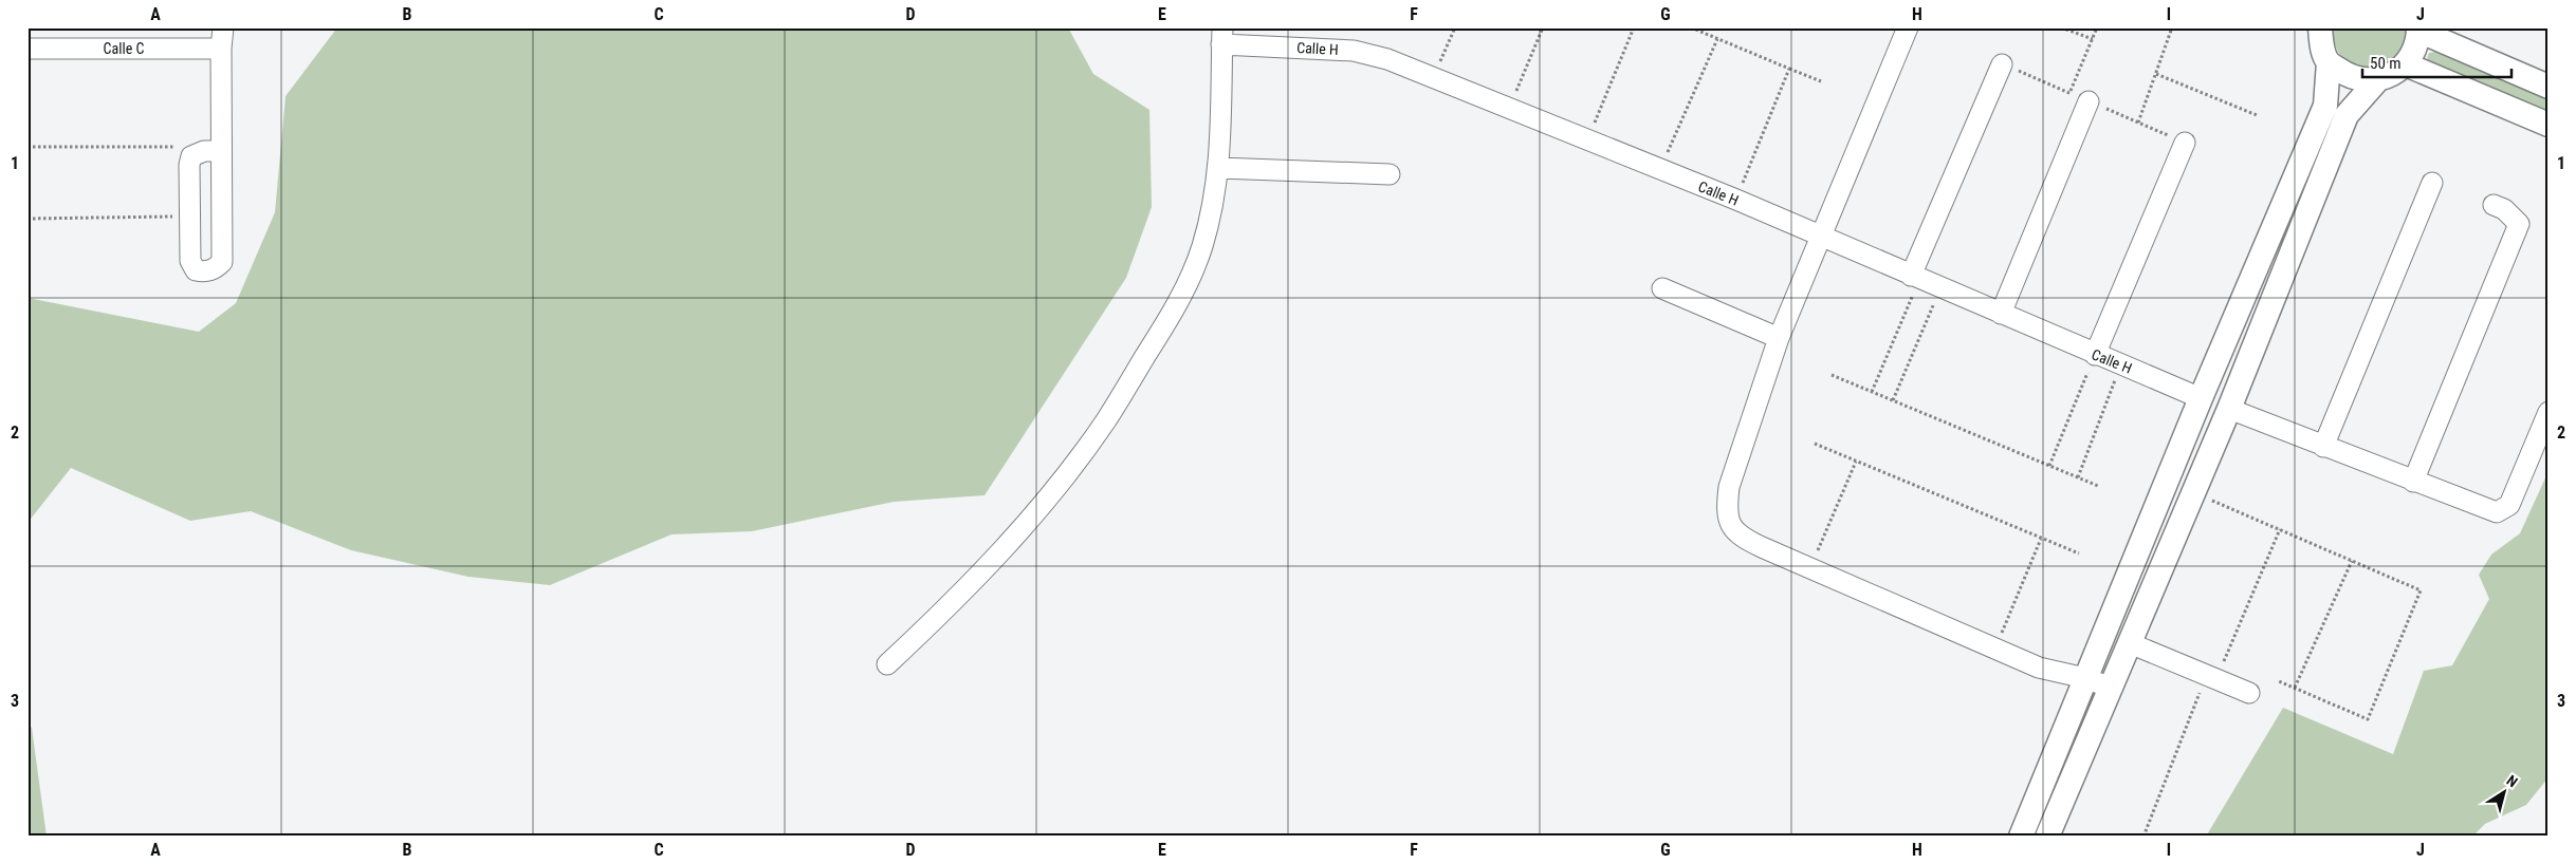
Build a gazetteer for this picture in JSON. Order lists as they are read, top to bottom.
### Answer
{
  "streets": {
    "street": ["Calle C", "Calle H"]
  },
  "scale_bar": "50 m",
  "north": "top right",
  "grid": {
    "columns": [
      "A",
      "B",
      "C",
      "D",
      "E",
      "F",
      "G",
      "H",
      "I",
      "J"
    ],
    "rows": ["1", "2", "3"]
  }
}
